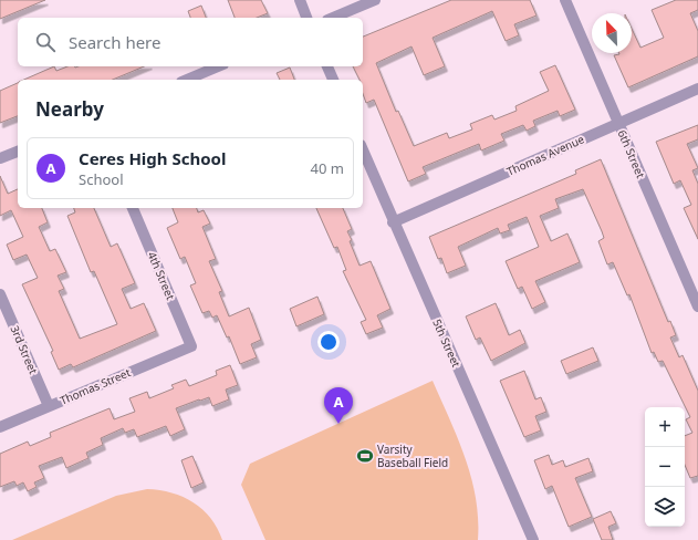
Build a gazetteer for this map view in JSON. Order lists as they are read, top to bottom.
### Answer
{
  "streets": {
    "street": [
      "6th Street",
      "Thomas Avenue",
      "4th Street",
      "5th Street",
      "3rd Street",
      "Thomas Street"
    ]
  },
  "crossings": [
    ["6th Street", "Thomas Avenue"],
    ["Thomas Avenue", "5th Street"],
    ["4th Street", "Thomas Street"],
    ["3rd Street", "Thomas Street"]
  ],
  "places": {
    "sports": ["Varsity Baseball Field"]
  },
  "north": "top left",
  "page": {
    "search": "Search here",
    "heading": "Nearby",
    "list": [
      {
        "mark": "A",
        "name": "Ceres High School",
        "note": "School",
        "value": "40 m"
      }
    ],
    "pins": "A",
    "map_buttons": ["+", "−"]
  }
}
